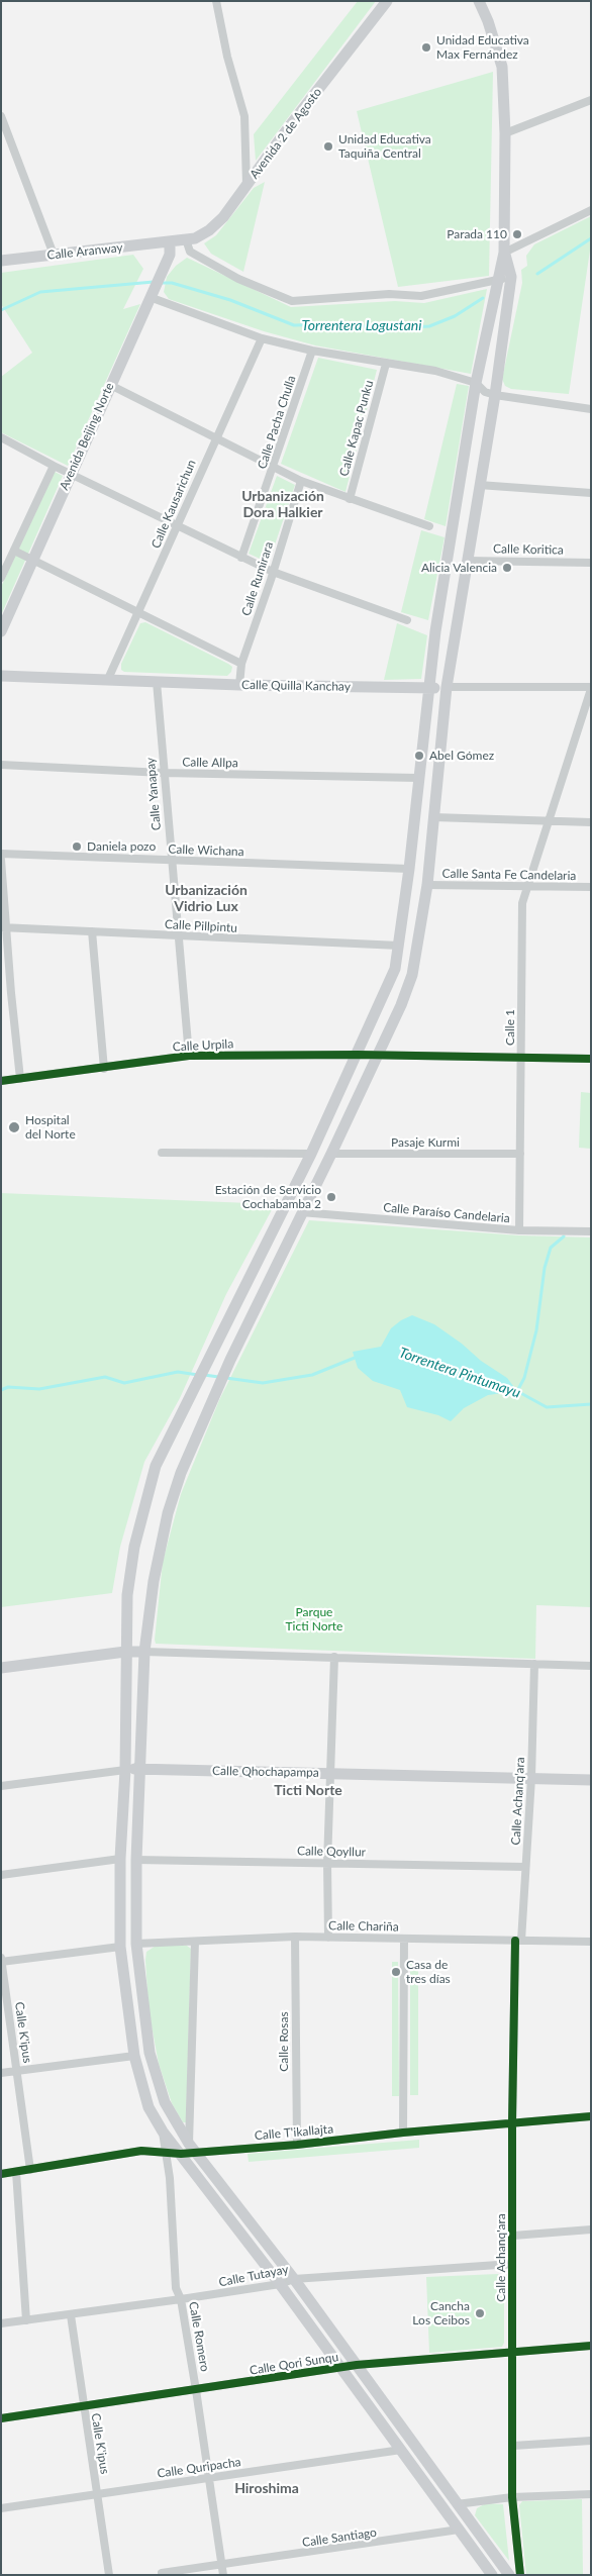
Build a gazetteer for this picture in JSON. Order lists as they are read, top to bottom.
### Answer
{
  "streets": {
    "main road": [
      "Avenida 2 de Agosto",
      "Calle Aranway",
      "Avenida Beijing Norte",
      "Calle Quilla Kanchay",
      "Calle Qhochapampa"
    ],
    "street": [
      "Calle Pacha Chulla",
      "Calle Kapac Punku",
      "Calle Kausarichun",
      "Calle Koritica",
      "Calle Rumirara",
      "Calle Allpa",
      "Calle Yanapay",
      "Calle Wichana",
      "Calle Santa Fe Candelaria",
      "Calle Pillpintu",
      "Calle 1",
      "Calle Urpila",
      "Pasaje Kurmi",
      "Calle Paraíso Candelaria",
      "Calle Achanq'ara",
      "Calle Qoyllur",
      "Calle Chariña",
      "Calle K'ipus",
      "Calle Rosas",
      "Calle T'ikallajta",
      "Calle Tutayay",
      "Calle Romero",
      "Calle Qori Sunqu",
      "Calle Quripacha",
      "Calle Santiago"
    ]
  },
  "crossings": [
    ["Avenida 2 de Agosto", "Calle Aranway"],
    ["Avenida 2 de Agosto", "Avenida Beijing Norte"],
    ["Calle Aranway", "Avenida Beijing Norte"],
    ["Calle Kausarichun", "Calle Quilla Kanchay"],
    ["Calle Rumirara", "Calle Quilla Kanchay"],
    ["Calle Quilla Kanchay", "Calle Yanapay"],
    ["Calle Quilla Kanchay", "Calle 1"],
    ["Calle Allpa", "Calle Yanapay"],
    ["Calle Yanapay", "Calle Wichana"],
    ["Calle Yanapay", "Calle Pillpintu"],
    ["Calle Yanapay", "Calle Urpila"],
    ["Calle Santa Fe Candelaria", "Calle 1"],
    ["Calle 1", "Calle Urpila"],
    ["Calle 1", "Pasaje Kurmi"],
    ["Calle 1", "Calle Paraíso Candelaria"],
    ["Calle Qhochapampa", "Calle Achanq'ara"],
    ["Calle Achanq'ara", "Calle Qoyllur"],
    ["Calle Achanq'ara", "Calle Chariña"],
    ["Calle Achanq'ara", "Calle T'ikallajta"],
    ["Calle Achanq'ara", "Calle Tutayay"],
    ["Calle Achanq'ara", "Calle Qori Sunqu"],
    ["Calle Chariña", "Calle Rosas"],
    ["Calle K'ipus", "Calle T'ikallajta"],
    ["Calle K'ipus", "Calle Tutayay"],
    ["Calle K'ipus", "Calle Qori Sunqu"],
    ["Calle K'ipus", "Calle Quripacha"],
    ["Calle Rosas", "Calle T'ikallajta"],
    ["Calle T'ikallajta", "Calle Romero"],
    ["Calle Tutayay", "Calle Romero"],
    ["Calle Romero", "Calle Qori Sunqu"],
    ["Calle Romero", "Calle Quripacha"],
    ["Calle Romero", "Calle Santiago"]
  ],
  "districts": [
    "Urbanización Dora Halkier",
    "Urbanización Vidrio Lux",
    "Ticti Norte",
    "Hiroshima"
  ],
  "water": ["Torrentera Logustani", "Torrentera Pintumayu"],
  "parks": ["Parque Ticti Norte"],
  "places": [
    "Unidad Educativa Max Fernández",
    "Unidad Educativa Taquiña Central",
    "Parada 110",
    "Alicia Valencia",
    "Abel Gómez",
    "Daniela pozo",
    "Hospital del Norte",
    "Estación de Servicio Cochabamba 2",
    "Casa de tres días",
    "Cancha Los Ceibos"
  ]
}
